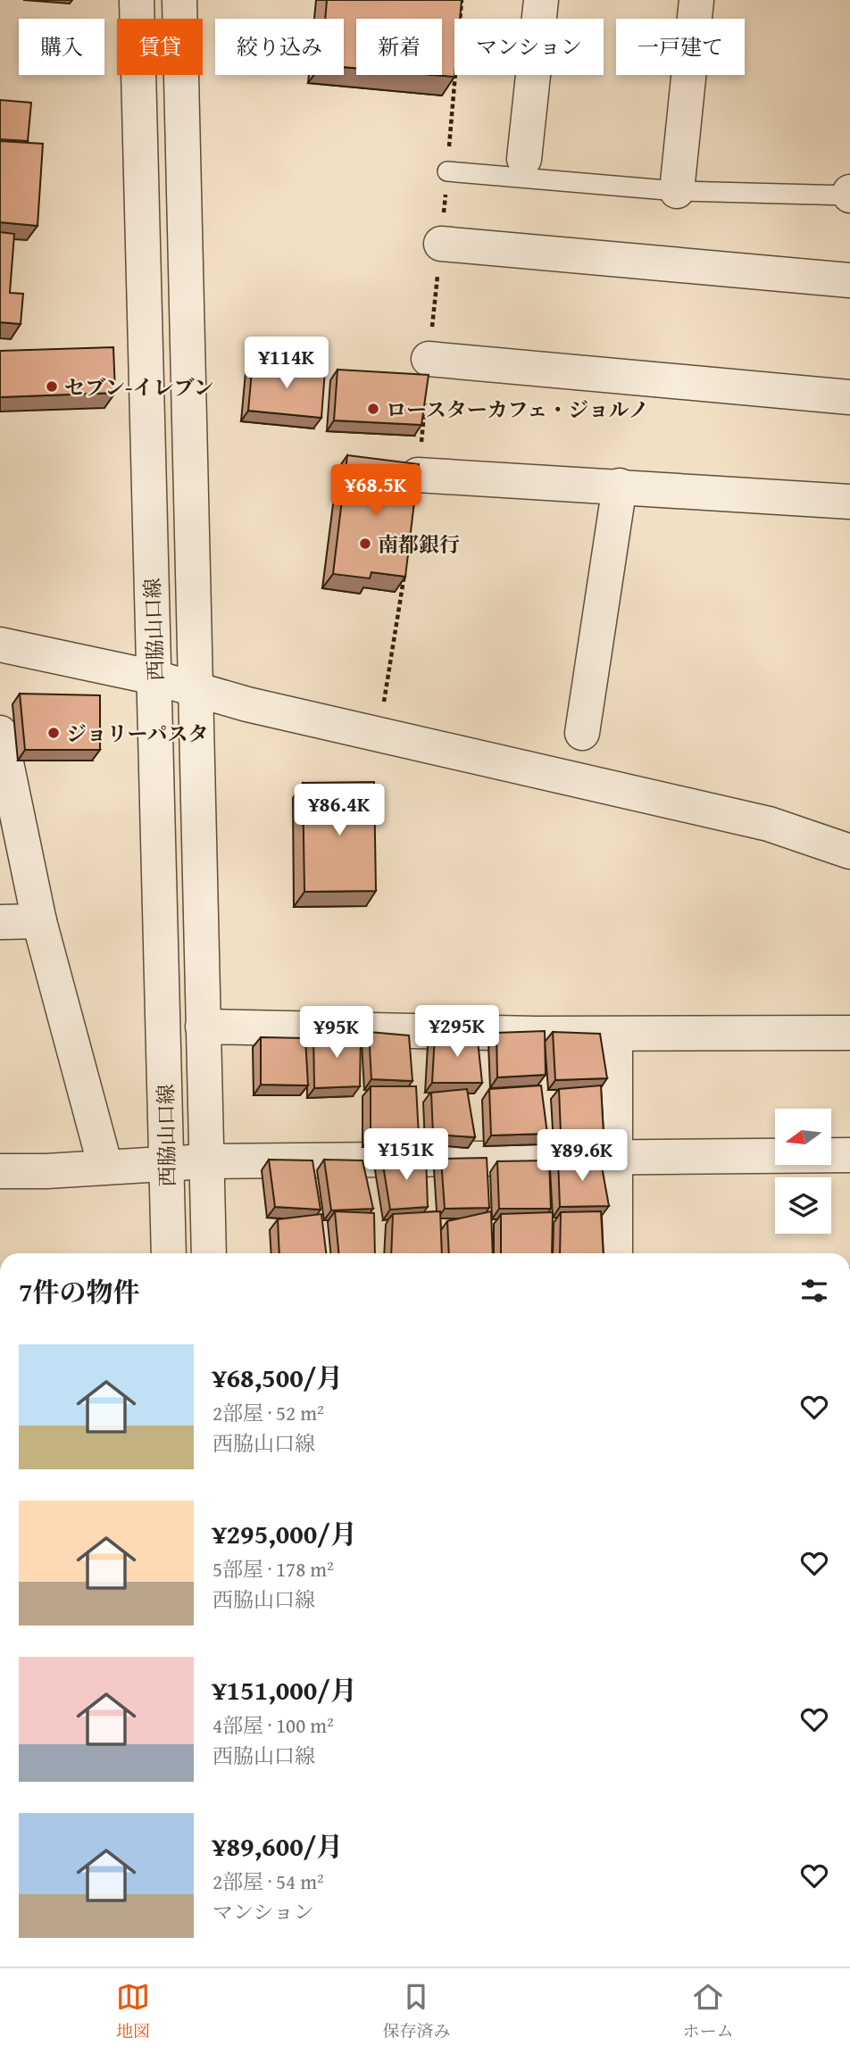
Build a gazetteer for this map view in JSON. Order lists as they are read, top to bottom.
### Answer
{
  "streets": {
    "street": ["西脇山口線"]
  },
  "places": [
    "セブン-イレブン",
    "ロースターカフェ・ジョルノ",
    "南都銀行",
    "ジョリーパスタ"
  ],
  "north": "left",
  "page": {
    "chip": [
      "購入",
      "賃貸",
      "絞り込み",
      "新着",
      "マンション",
      "一戸建て"
    ],
    "price": [
      "¥114K",
      "¥68.5K",
      "¥86.4K",
      "¥295K",
      "¥95K",
      "¥151K",
      "¥89.6K"
    ],
    "heading": "7件の物件",
    "list": [
      {
        "name": "¥68,500/月",
        "note": "2部屋 · 52 m² · 西脇山口線"
      },
      {
        "name": "¥295,000/月",
        "note": "5部屋 · 178 m² · 西脇山口線"
      },
      {
        "name": "¥151,000/月",
        "note": "4部屋 · 100 m² · 西脇山口線"
      },
      {
        "name": "¥89,600/月",
        "note": "2部屋 · 54 m² · マンション"
      }
    ],
    "tabs": ["地図", "保存済み", "ホーム"]
  }
}
